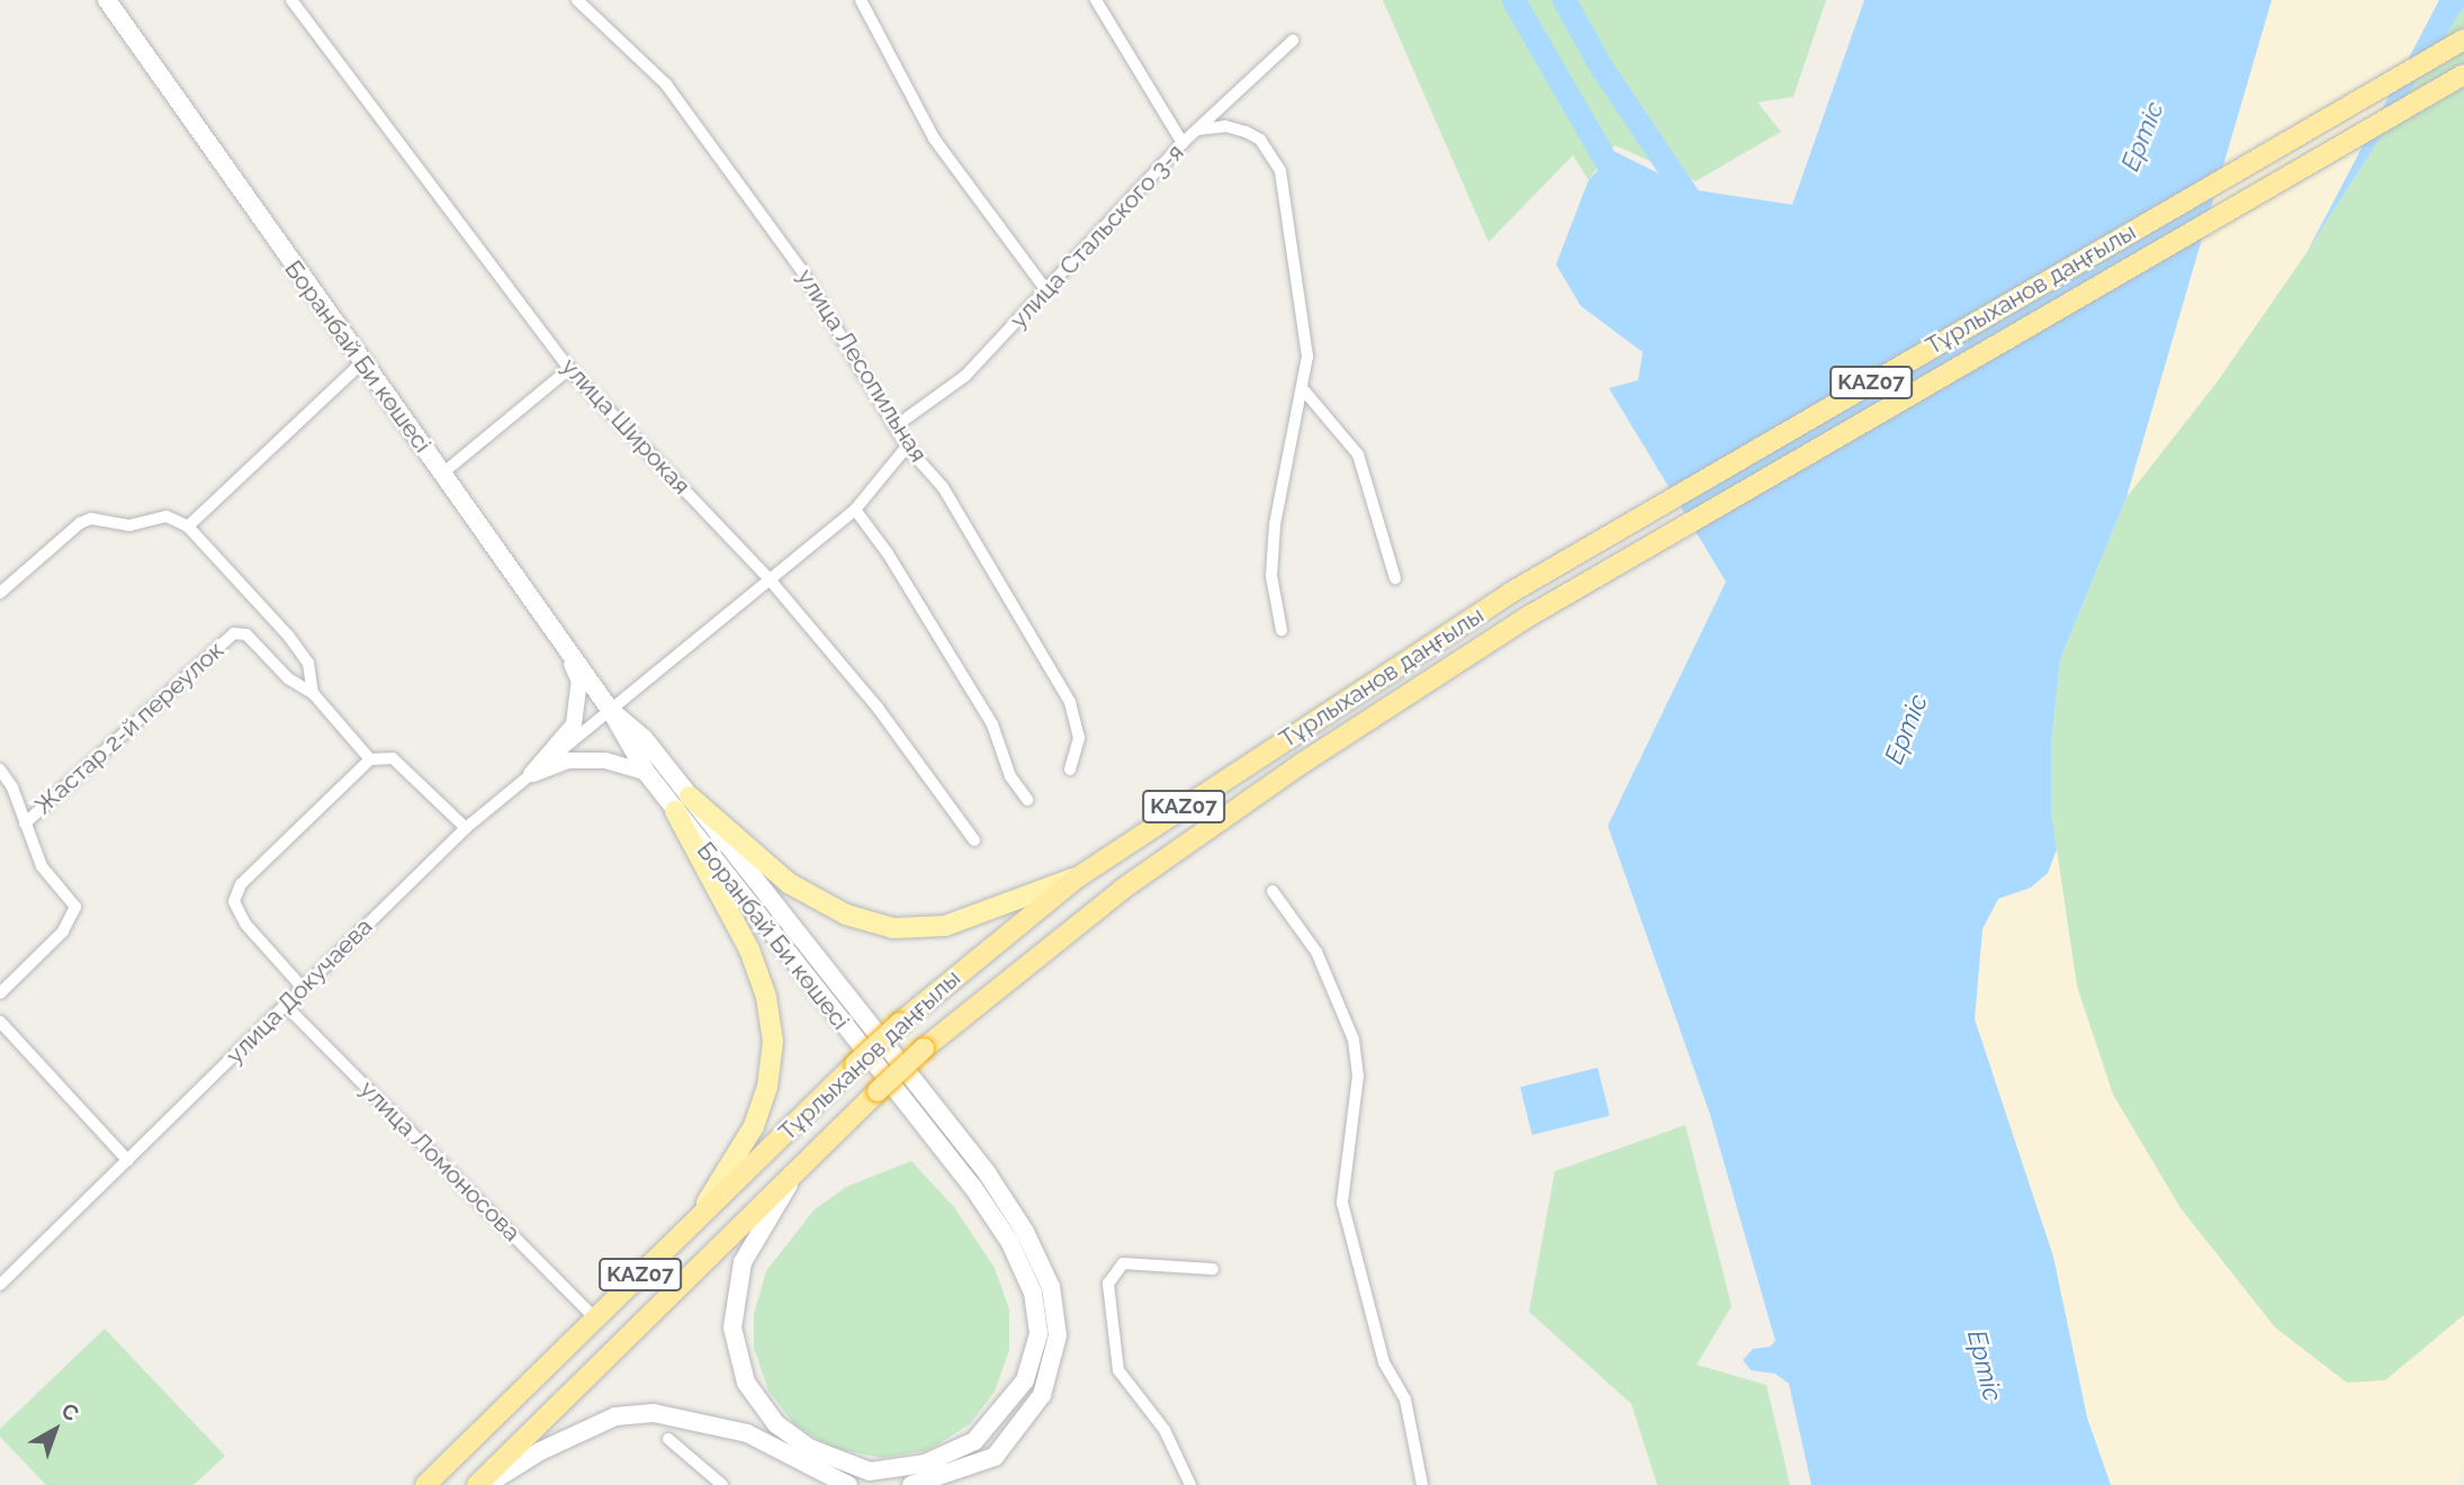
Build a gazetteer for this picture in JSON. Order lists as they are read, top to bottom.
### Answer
{
  "streets": {
    "highway": ["Тұрлыханов даңғылы", "KAZ07"],
    "main road": ["Боранбай Би көшесі"],
    "street": [
      "улица Стальского 3-я",
      "улица Лесопильная",
      "улица Широкая",
      "Жастар 2-й переулок",
      "улица Докучаева",
      "улица Ломоносова"
    ]
  },
  "crossings": [
    ["улица Стальского 3-я", "улица Лесопильная"],
    ["Тұрлыханов даңғылы", "Боранбай Би көшесі"],
    ["Тұрлыханов даңғылы", "улица Ломоносова"],
    ["Боранбай Би көшесі", "улица Докучаева"],
    ["улица Докучаева", "улица Ломоносова"]
  ],
  "water": ["Ертіс"],
  "north": "top right"
}
